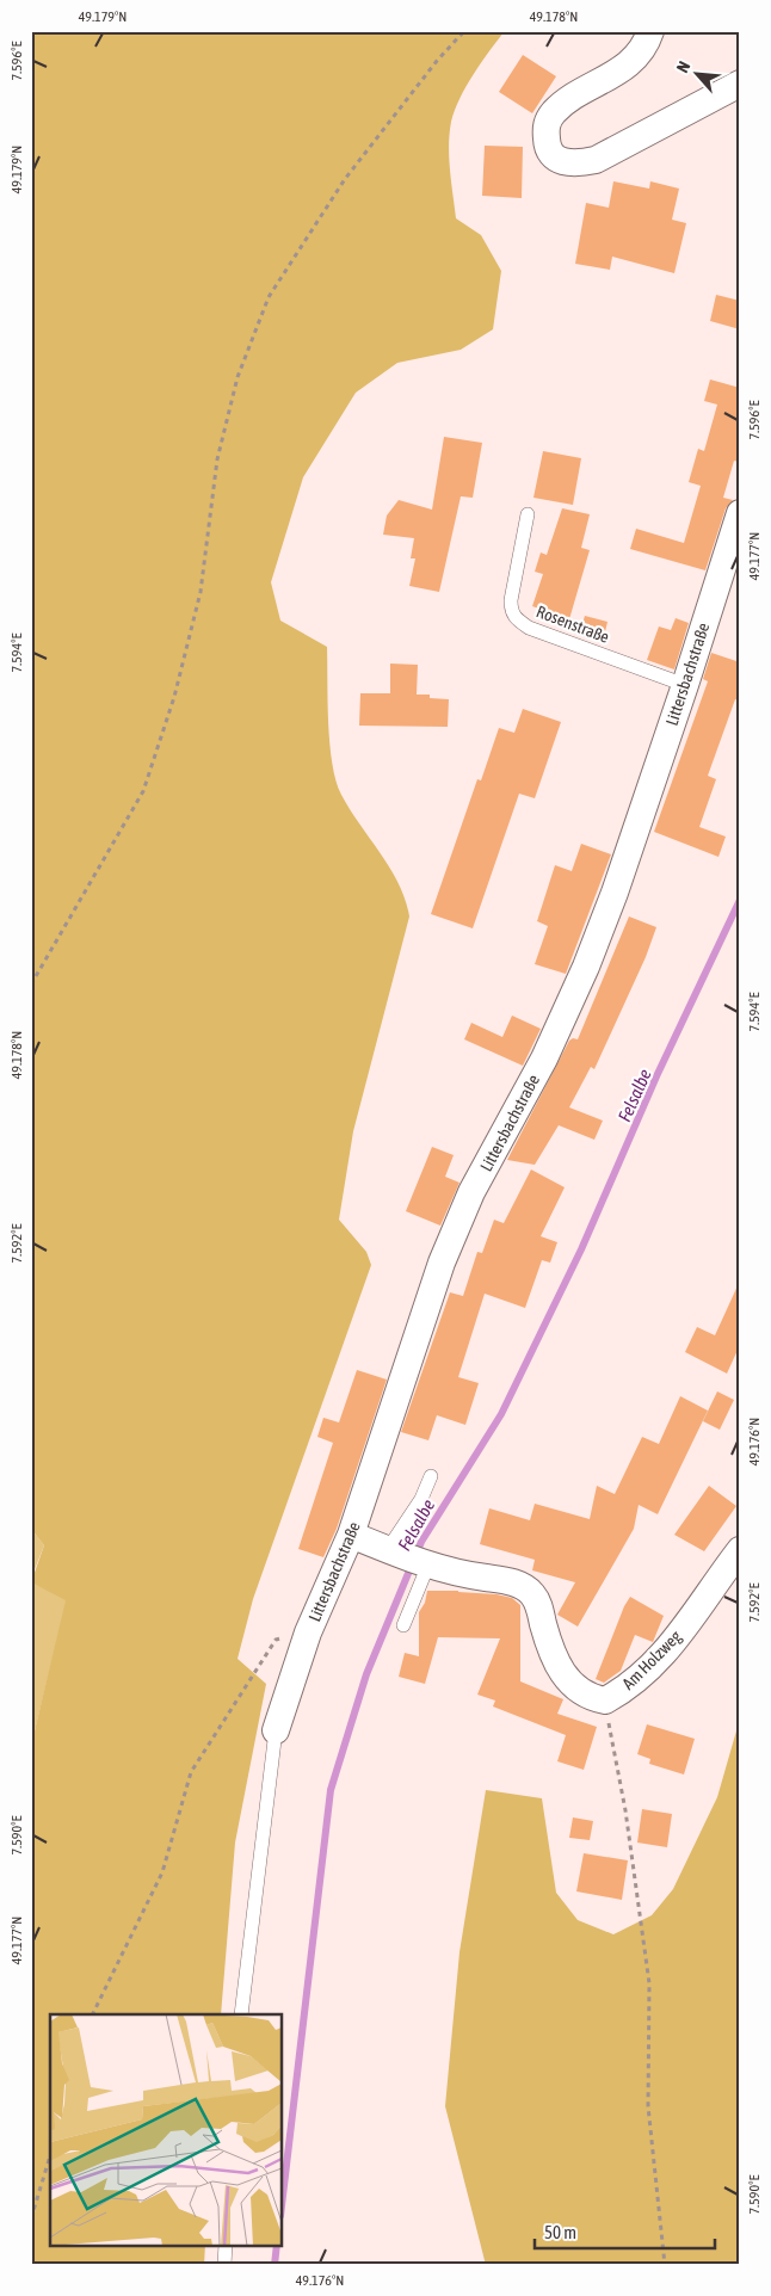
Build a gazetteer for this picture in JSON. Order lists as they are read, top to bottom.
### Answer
{
  "streets": {
    "street": ["Littersbachstraße", "Am Holzweg"],
    "lane": ["Rosenstraße"]
  },
  "crossings": [
    ["Rosenstraße", "Littersbachstraße"],
    ["Littersbachstraße", "Am Holzweg"]
  ],
  "water": ["Felsalbe"],
  "scale_bar": "50 m",
  "north": "top left",
  "coordinates": [
    "49.179°N",
    "49.178°N",
    "7.596°E",
    "49.177°N",
    "7.594°E",
    "7.592°E",
    "49.176°N",
    "7.590°E"
  ]
}
